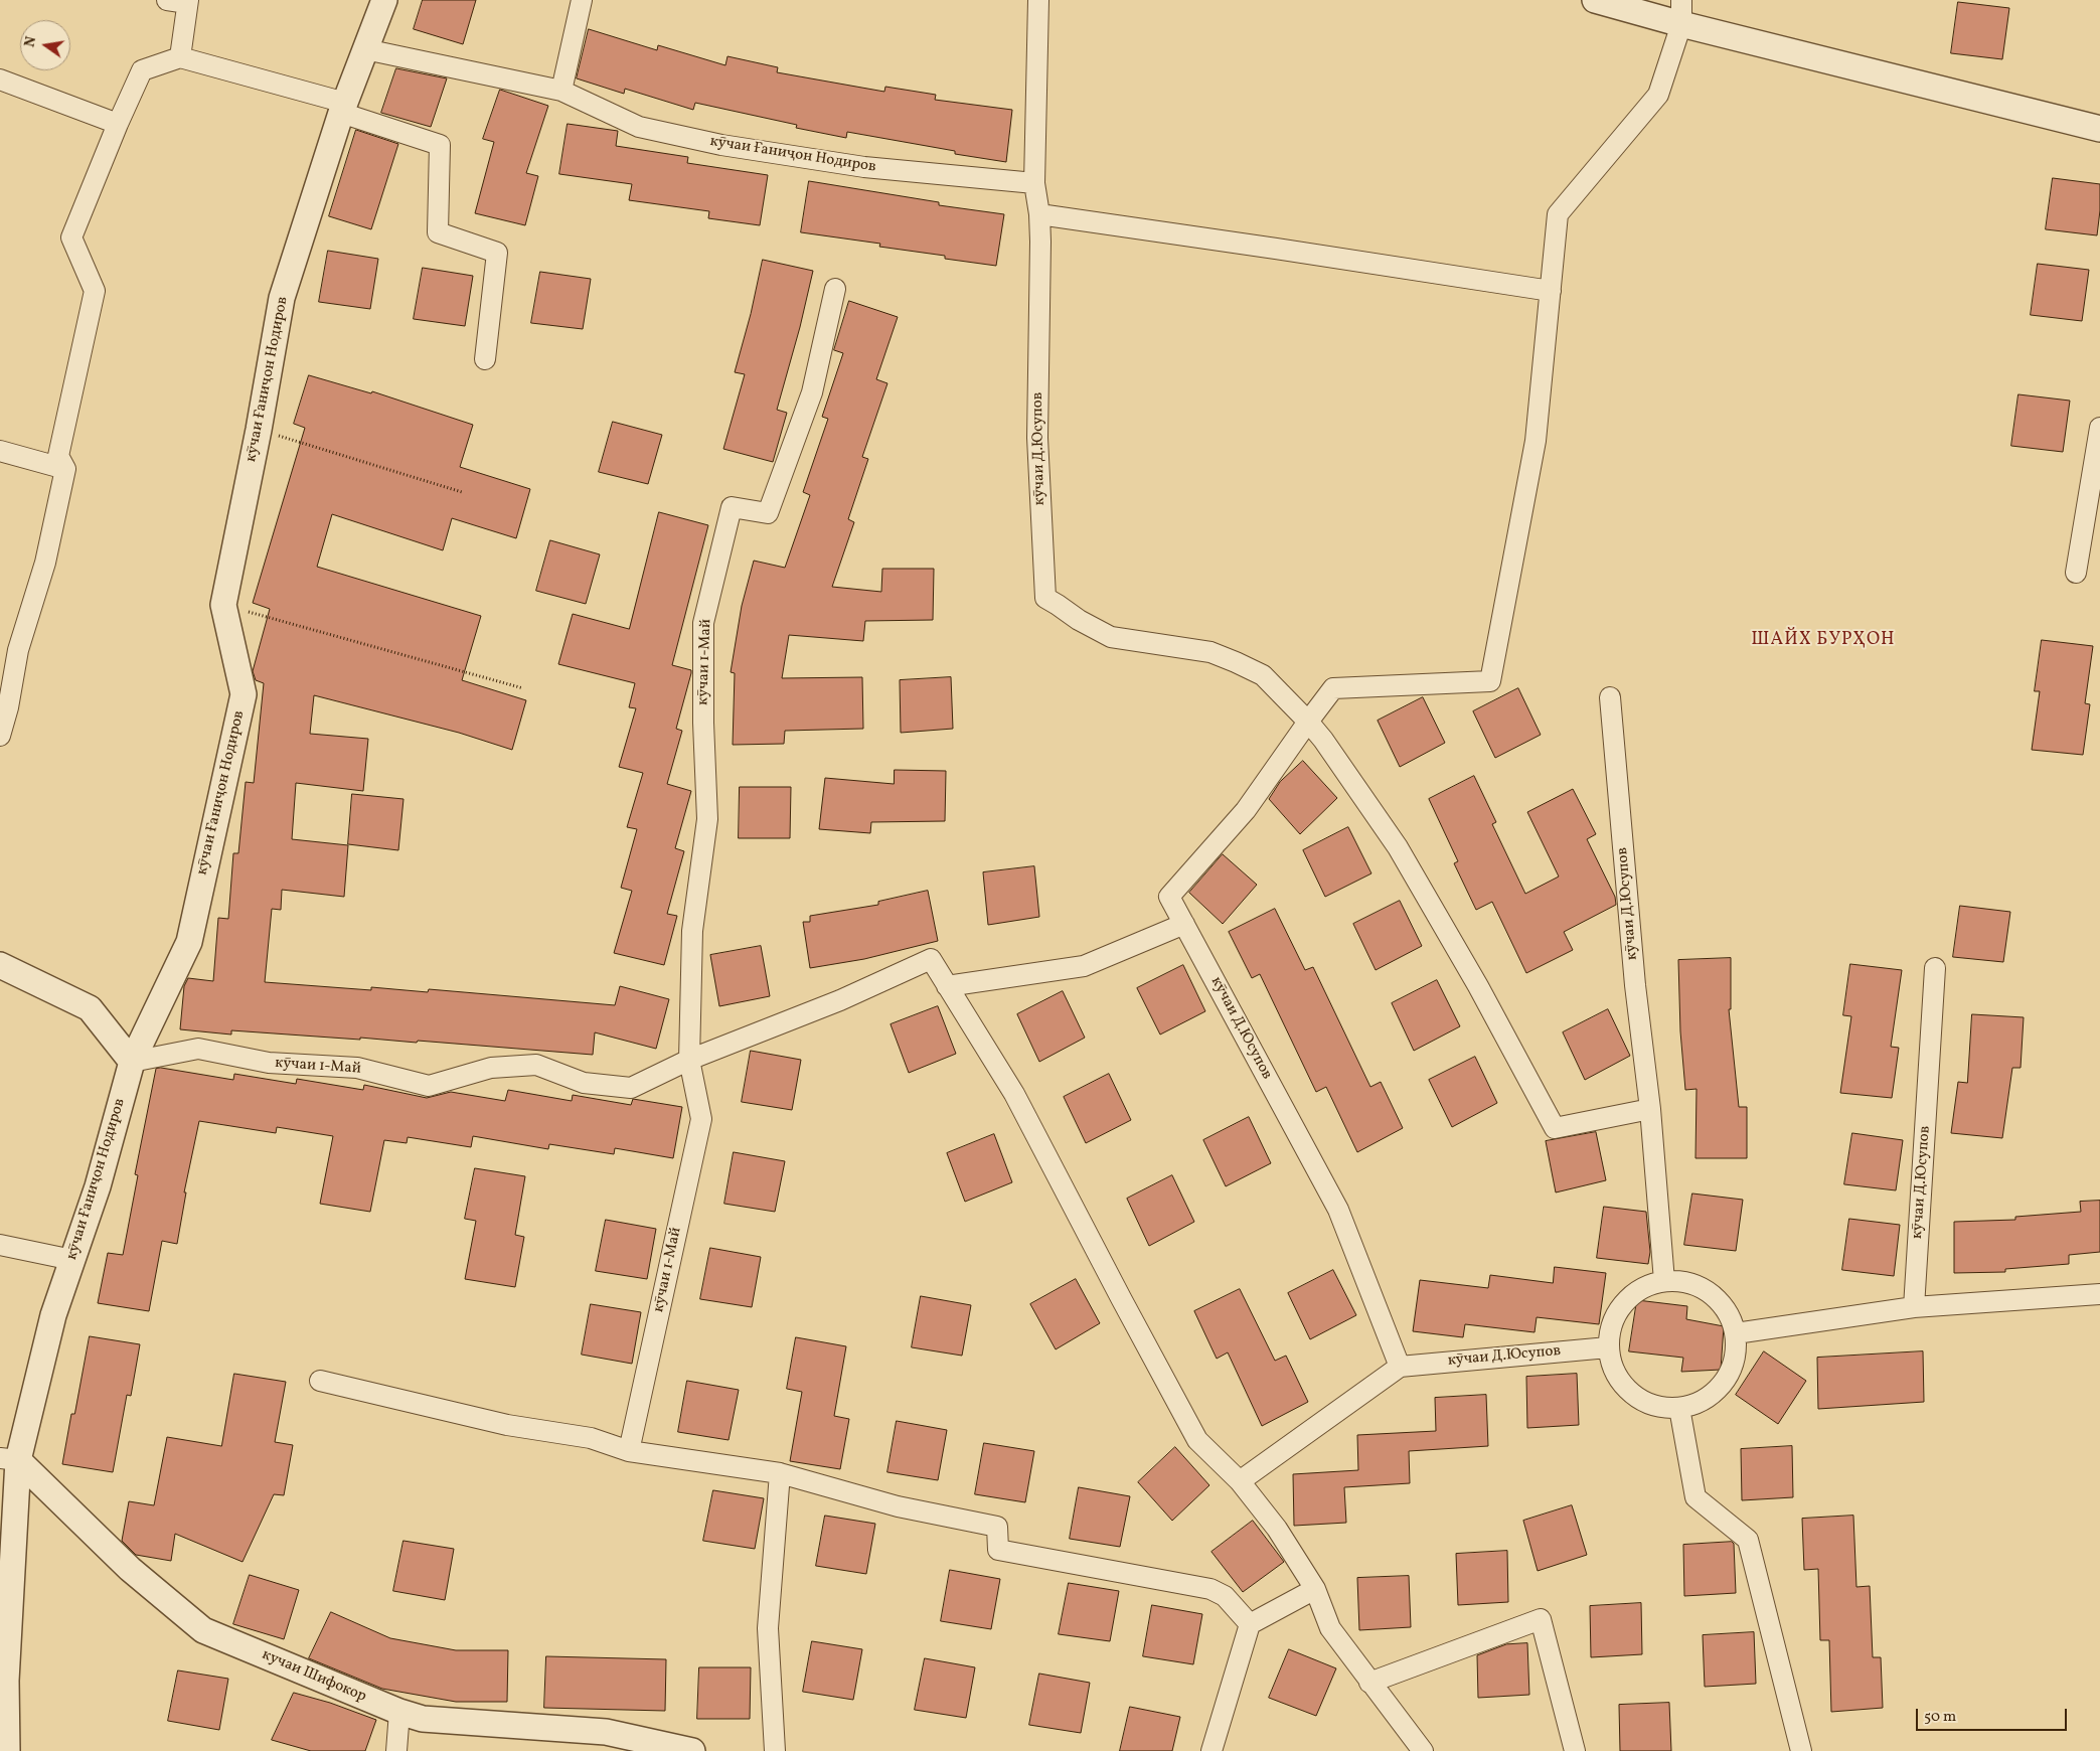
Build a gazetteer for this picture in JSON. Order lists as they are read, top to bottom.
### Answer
{
  "streets": {
    "street": [
      "кӯчаи Ғаниҷон Нодиров",
      "кӯчаи Д.Юсупов",
      "кӯчаи 1-Май",
      "кучаи Шифокор"
    ]
  },
  "crossings": [
    ["кӯчаи Ғаниҷон Нодиров", "кӯчаи Д.Юсупов"],
    ["кӯчаи Ғаниҷон Нодиров", "кӯчаи 1-Май"],
    ["кӯчаи Ғаниҷон Нодиров", "кучаи Шифокор"]
  ],
  "districts": ["ШАЙХ БУРҲОН"],
  "scale_bar": "50 m",
  "north": "left"
}
